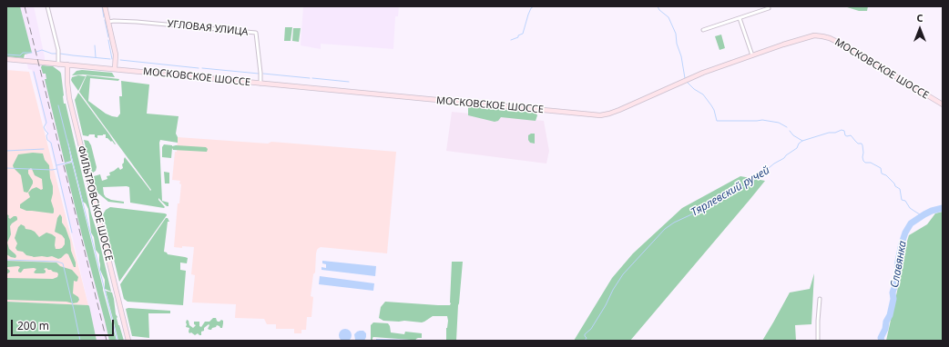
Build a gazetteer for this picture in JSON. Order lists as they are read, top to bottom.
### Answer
{
  "streets": {
    "main road": ["МОСКОВСКОЕ ШОССЕ", "ФИЛЬТРОВСКОЕ ШОССЕ"],
    "street": ["УГЛОВАЯ УЛИЦА"]
  },
  "crossings": [
    ["УГЛОВАЯ УЛИЦА", "МОСКОВСКОЕ ШОССЕ"],
    ["МОСКОВСКОЕ ШОССЕ", "ФИЛЬТРОВСКОЕ ШОССЕ"]
  ],
  "water": ["Тярлевский ручей", "Славянка"],
  "scale_bar": "200 m",
  "north": "top"
}
